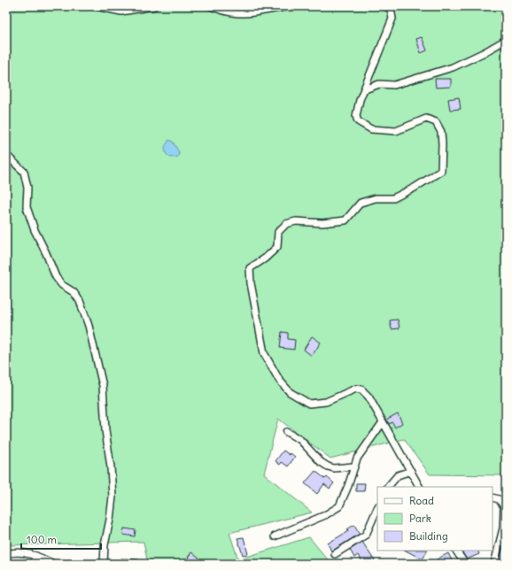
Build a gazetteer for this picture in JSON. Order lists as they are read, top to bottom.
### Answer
{
  "legend": ["Road", "Park", "Building"],
  "scale_bar": "100 m"
}
